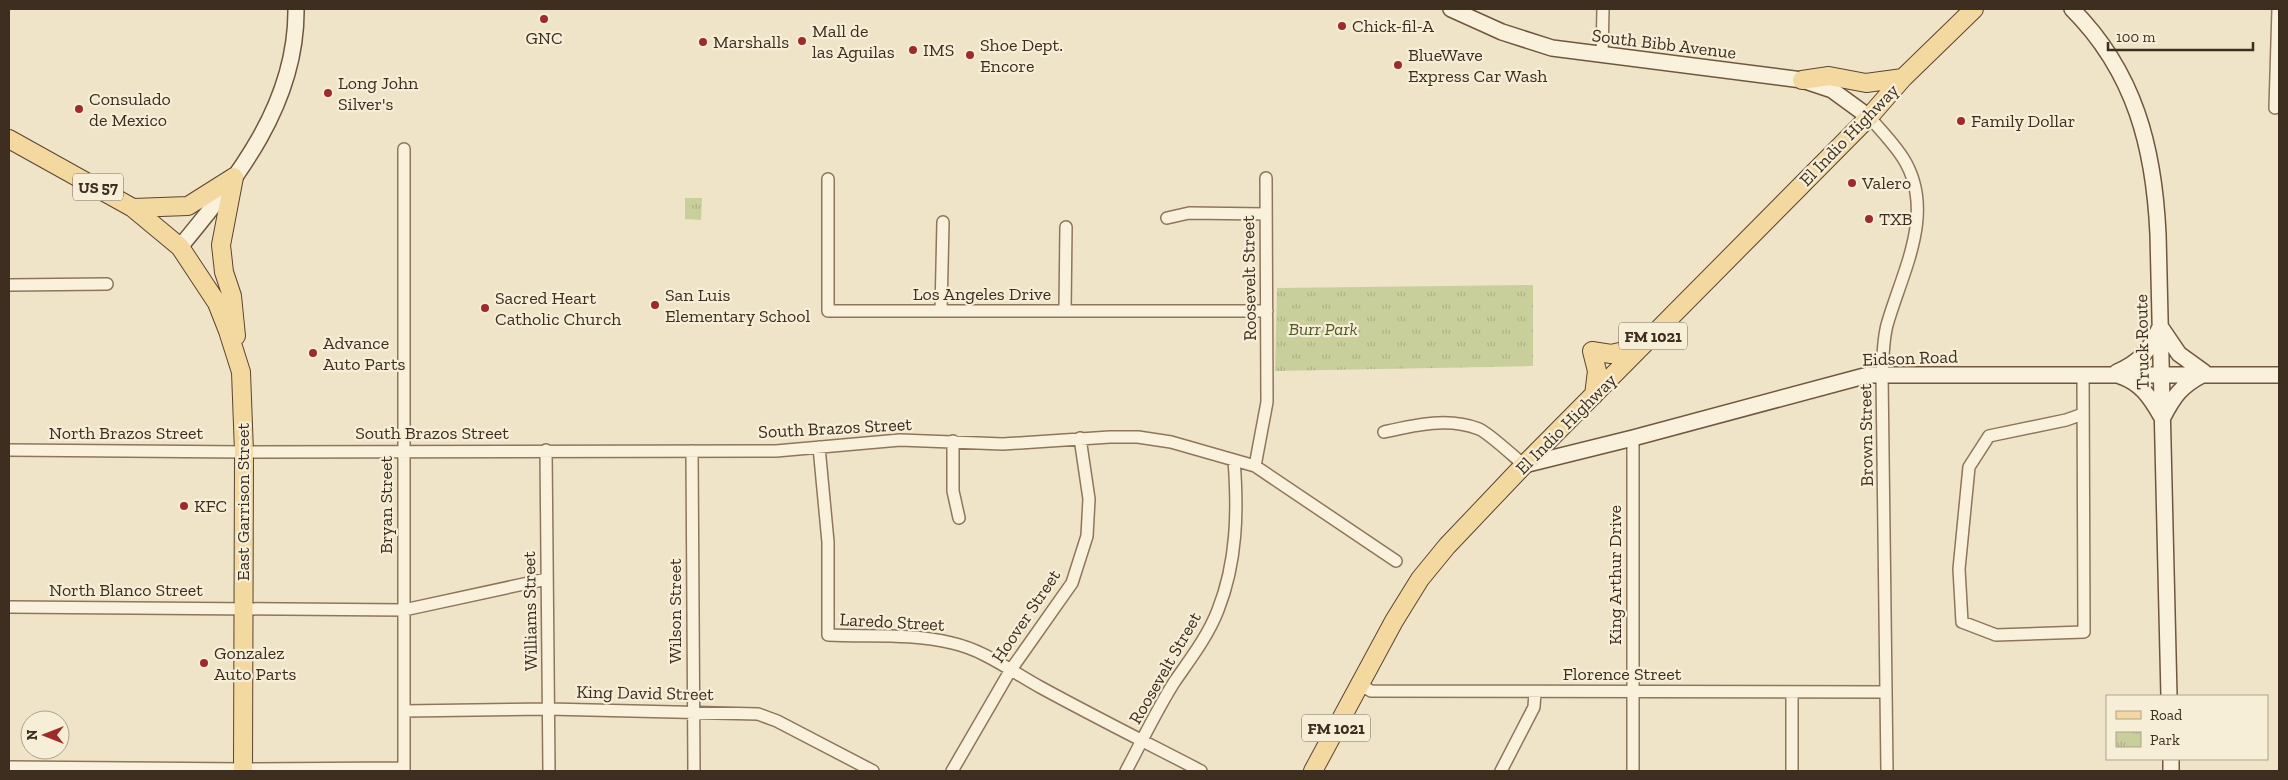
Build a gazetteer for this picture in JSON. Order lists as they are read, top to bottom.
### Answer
{
  "streets": {
    "main road": [
      "El Indio Highway",
      "US 57",
      "FM 1021",
      "East Garrison Street"
    ],
    "street": [
      "South Bibb Avenue",
      "Roosevelt Street",
      "Los Angeles Drive",
      "Truck Route",
      "Eidson Road",
      "South Brazos Street",
      "North Brazos Street",
      "Brown Street",
      "Bryan Street",
      "King Arthur Drive",
      "North Blanco Street",
      "Williams Street",
      "Wilson Street",
      "Hoover Street",
      "Laredo Street",
      "Florence Street",
      "King David Street"
    ]
  },
  "crossings": [
    ["South Bibb Avenue", "El Indio Highway"],
    ["South Bibb Avenue", "Brown Street"],
    ["El Indio Highway", "Eidson Road"],
    ["El Indio Highway", "Brown Street"],
    ["El Indio Highway", "Florence Street"],
    ["Roosevelt Street", "Los Angeles Drive"],
    ["Roosevelt Street", "South Brazos Street"],
    ["Roosevelt Street", "Laredo Street"],
    ["Truck Route", "Eidson Road"],
    ["Eidson Road", "Brown Street"],
    ["Eidson Road", "King Arthur Drive"],
    ["South Brazos Street", "North Brazos Street"],
    ["South Brazos Street", "East Garrison Street"],
    ["South Brazos Street", "Bryan Street"],
    ["South Brazos Street", "Williams Street"],
    ["South Brazos Street", "Wilson Street"],
    ["South Brazos Street", "Hoover Street"],
    ["South Brazos Street", "Laredo Street"],
    ["North Brazos Street", "East Garrison Street"],
    ["Brown Street", "Florence Street"],
    ["East Garrison Street", "North Blanco Street"],
    ["Bryan Street", "North Blanco Street"],
    ["Bryan Street", "King David Street"],
    ["King Arthur Drive", "Florence Street"],
    ["North Blanco Street", "Williams Street"],
    ["Williams Street", "King David Street"],
    ["Wilson Street", "King David Street"],
    ["Hoover Street", "Laredo Street"]
  ],
  "parks": ["Burr Park"],
  "places": [
    "GNC",
    "Chick-fil-A",
    "Mall de las Aguilas",
    "Marshalls",
    "IMS",
    "Shoe Dept. Encore",
    "BlueWave Express Car Wash",
    "Long John Silver's",
    "Consulado de Mexico",
    "Family Dollar",
    "Valero",
    "TXB",
    "San Luis Elementary School",
    "Sacred Heart Catholic Church",
    "Advance Auto Parts",
    "KFC",
    "Gonzalez Auto Parts"
  ],
  "legend": ["Road", "Park"],
  "scale_bar": "100 m",
  "north": "left"
}
